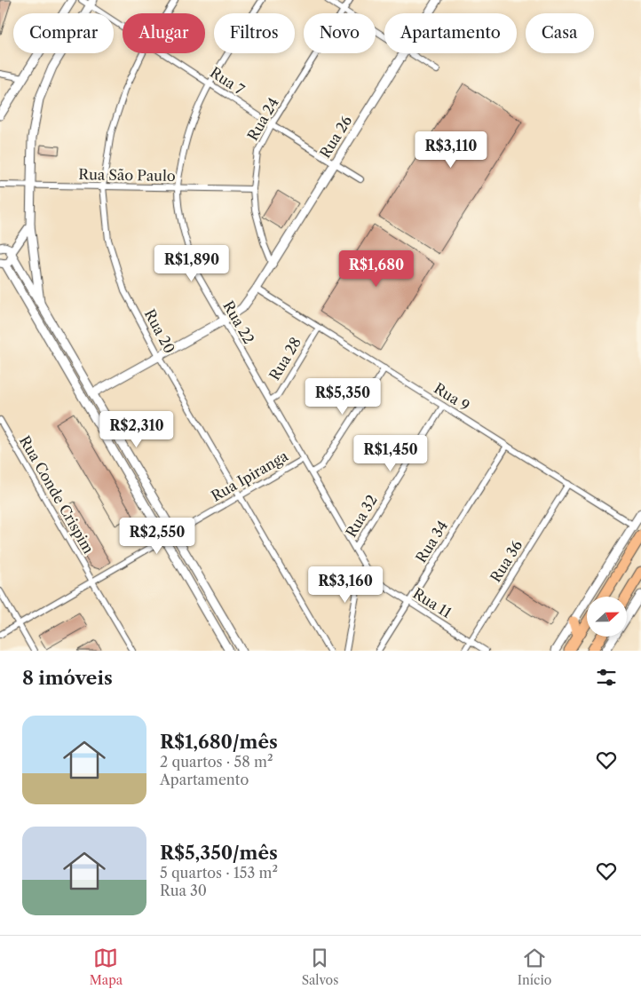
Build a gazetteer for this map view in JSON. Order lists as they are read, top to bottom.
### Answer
{
  "streets": {
    "street": [
      "Rua 7",
      "Rua 24",
      "Rua 26",
      "Rua São Paulo",
      "Rua 22",
      "Rua 20",
      "Rua 28",
      "Rua 9",
      "Rua Ipiranga",
      "Rua Conde Crispim",
      "Rua 32",
      "Rua 34",
      "Rua 36",
      "Rua 11"
    ]
  },
  "crossings": [
    ["Rua 7", "Rua 24"],
    ["Rua 7", "Rua 26"],
    ["Rua 7", "Rua 22"],
    ["Rua 24", "Rua 26"],
    ["Rua 24", "Rua São Paulo"],
    ["Rua 26", "Rua 22"],
    ["Rua 26", "Rua 20"],
    ["Rua 26", "Rua 9"],
    ["Rua São Paulo", "Rua 22"],
    ["Rua São Paulo", "Rua 20"],
    ["Rua 22", "Rua 28"],
    ["Rua 22", "Rua Ipiranga"],
    ["Rua 22", "Rua 32"],
    ["Rua 22", "Rua 11"],
    ["Rua 20", "Rua Ipiranga"],
    ["Rua 28", "Rua 9"],
    ["Rua 9", "Rua 32"],
    ["Rua 9", "Rua 34"],
    ["Rua 9", "Rua 36"],
    ["Rua Ipiranga", "Rua Conde Crispim"],
    ["Rua 32", "Rua 11"],
    ["Rua 34", "Rua 11"],
    ["Rua 36", "Rua 11"]
  ],
  "north": "right",
  "page": {
    "chip": [
      "Comprar",
      "Alugar",
      "Filtros",
      "Novo",
      "Apartamento",
      "Casa"
    ],
    "price": [
      "R$3,110",
      "R$1,890",
      "R$1,680",
      "R$5,350",
      "R$2,310",
      "R$1,450",
      "R$2,550",
      "R$3,160"
    ],
    "heading": "8 imóveis",
    "list": [
      {
        "name": "R$1,680/mês",
        "note": "2 quartos · 58 m² · Apartamento"
      },
      {
        "name": "R$5,350/mês",
        "note": "5 quartos · 153 m² · Rua 30"
      }
    ],
    "tabs": ["Mapa", "Salvos", "Início"]
  }
}
